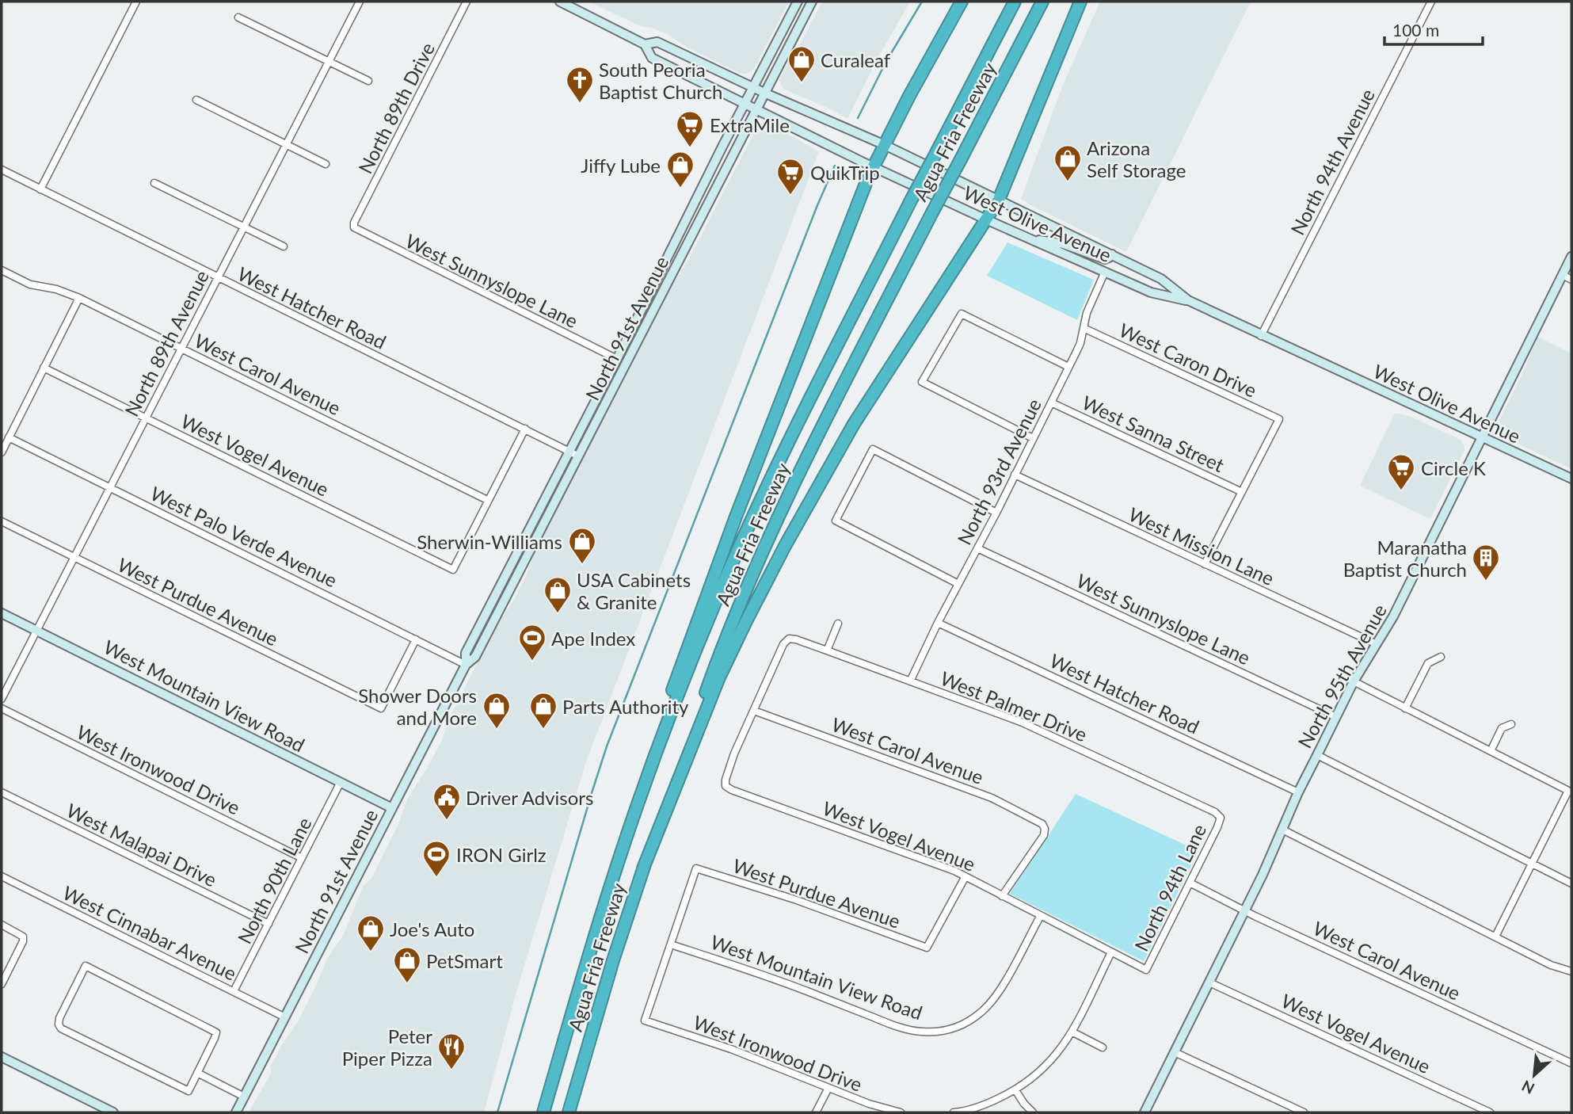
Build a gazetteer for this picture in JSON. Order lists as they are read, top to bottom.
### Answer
{
  "streets": {
    "highway": ["Agua Fria Freeway"],
    "main road": [
      "West Olive Avenue",
      "North 91st Avenue",
      "North 95th Avenue",
      "West Mountain View Road"
    ],
    "street": [
      "North 89th Drive",
      "North 94th Avenue",
      "West Sunnyslope Lane",
      "West Hatcher Road",
      "North 89th Avenue",
      "West Caron Drive",
      "West Carol Avenue",
      "West Sanna Street",
      "West Vogel Avenue",
      "North 93rd Avenue",
      "West Palo Verde Avenue",
      "West Mission Lane",
      "West Purdue Avenue",
      "West Palmer Drive",
      "West Ironwood Drive",
      "West Malapai Drive",
      "North 90th Lane",
      "North 94th Lane",
      "West Cinnabar Avenue"
    ]
  },
  "crossings": [
    ["North 89th Drive", "West Sunnyslope Lane"],
    ["North 94th Avenue", "West Olive Avenue"],
    ["West Olive Avenue", "North 91st Avenue"],
    ["West Olive Avenue", "North 93rd Avenue"],
    ["West Olive Avenue", "North 95th Avenue"],
    ["West Sunnyslope Lane", "North 91st Avenue"],
    ["West Sunnyslope Lane", "North 93rd Avenue"],
    ["West Sunnyslope Lane", "North 95th Avenue"],
    ["West Hatcher Road", "North 91st Avenue"],
    ["West Hatcher Road", "North 89th Avenue"],
    ["West Hatcher Road", "North 93rd Avenue"],
    ["West Hatcher Road", "North 95th Avenue"],
    ["North 91st Avenue", "West Palo Verde Avenue"],
    ["North 91st Avenue", "West Mountain View Road"],
    ["North 91st Avenue", "West Cinnabar Avenue"],
    ["North 89th Avenue", "West Carol Avenue"],
    ["North 89th Avenue", "West Vogel Avenue"],
    ["North 89th Avenue", "West Palo Verde Avenue"],
    ["North 89th Avenue", "West Purdue Avenue"],
    ["North 89th Avenue", "West Mountain View Road"],
    ["West Caron Drive", "West Sanna Street"],
    ["West Caron Drive", "North 93rd Avenue"],
    ["West Carol Avenue", "West Vogel Avenue"],
    ["West Carol Avenue", "North 95th Avenue"],
    ["West Carol Avenue", "West Palmer Drive"],
    ["West Carol Avenue", "North 94th Lane"],
    ["West Sanna Street", "North 93rd Avenue"],
    ["West Vogel Avenue", "West Purdue Avenue"],
    ["West Vogel Avenue", "North 95th Avenue"],
    ["West Vogel Avenue", "West Mountain View Road"],
    ["West Vogel Avenue", "West Palmer Drive"],
    ["West Vogel Avenue", "North 94th Lane"],
    ["North 93rd Avenue", "West Mission Lane"],
    ["North 93rd Avenue", "West Palmer Drive"],
    ["West Palo Verde Avenue", "West Purdue Avenue"],
    ["West Mission Lane", "North 95th Avenue"],
    ["West Purdue Avenue", "West Mountain View Road"],
    ["West Purdue Avenue", "West Ironwood Drive"],
    ["West Mountain View Road", "West Ironwood Drive"],
    ["West Mountain View Road", "North 90th Lane"],
    ["West Palmer Drive", "North 94th Lane"],
    ["West Ironwood Drive", "North 90th Lane"],
    ["West Malapai Drive", "North 90th Lane"],
    ["North 90th Lane", "West Cinnabar Avenue"]
  ],
  "places": {
    "shop": [
      "Curaleaf",
      "Arizona Self Storage",
      "Jiffy Lube",
      "Sherwin-Williams",
      "USA Cabinets & Granite",
      "Shower Doors and More",
      "Parts Authority",
      "Joe's Auto",
      "PetSmart"
    ],
    "church": ["South Peoria Baptist Church"],
    "supermarket": ["ExtraMile", "QuikTrip", "Circle K"],
    "building": ["Maranatha Baptist Church"],
    "sports": ["Ape Index", "IRON Girlz"],
    "public building": ["Driver Advisors"],
    "restaurant": ["Peter Piper Pizza"]
  },
  "scale_bar": "100 m",
  "north": "bottom left"
}
